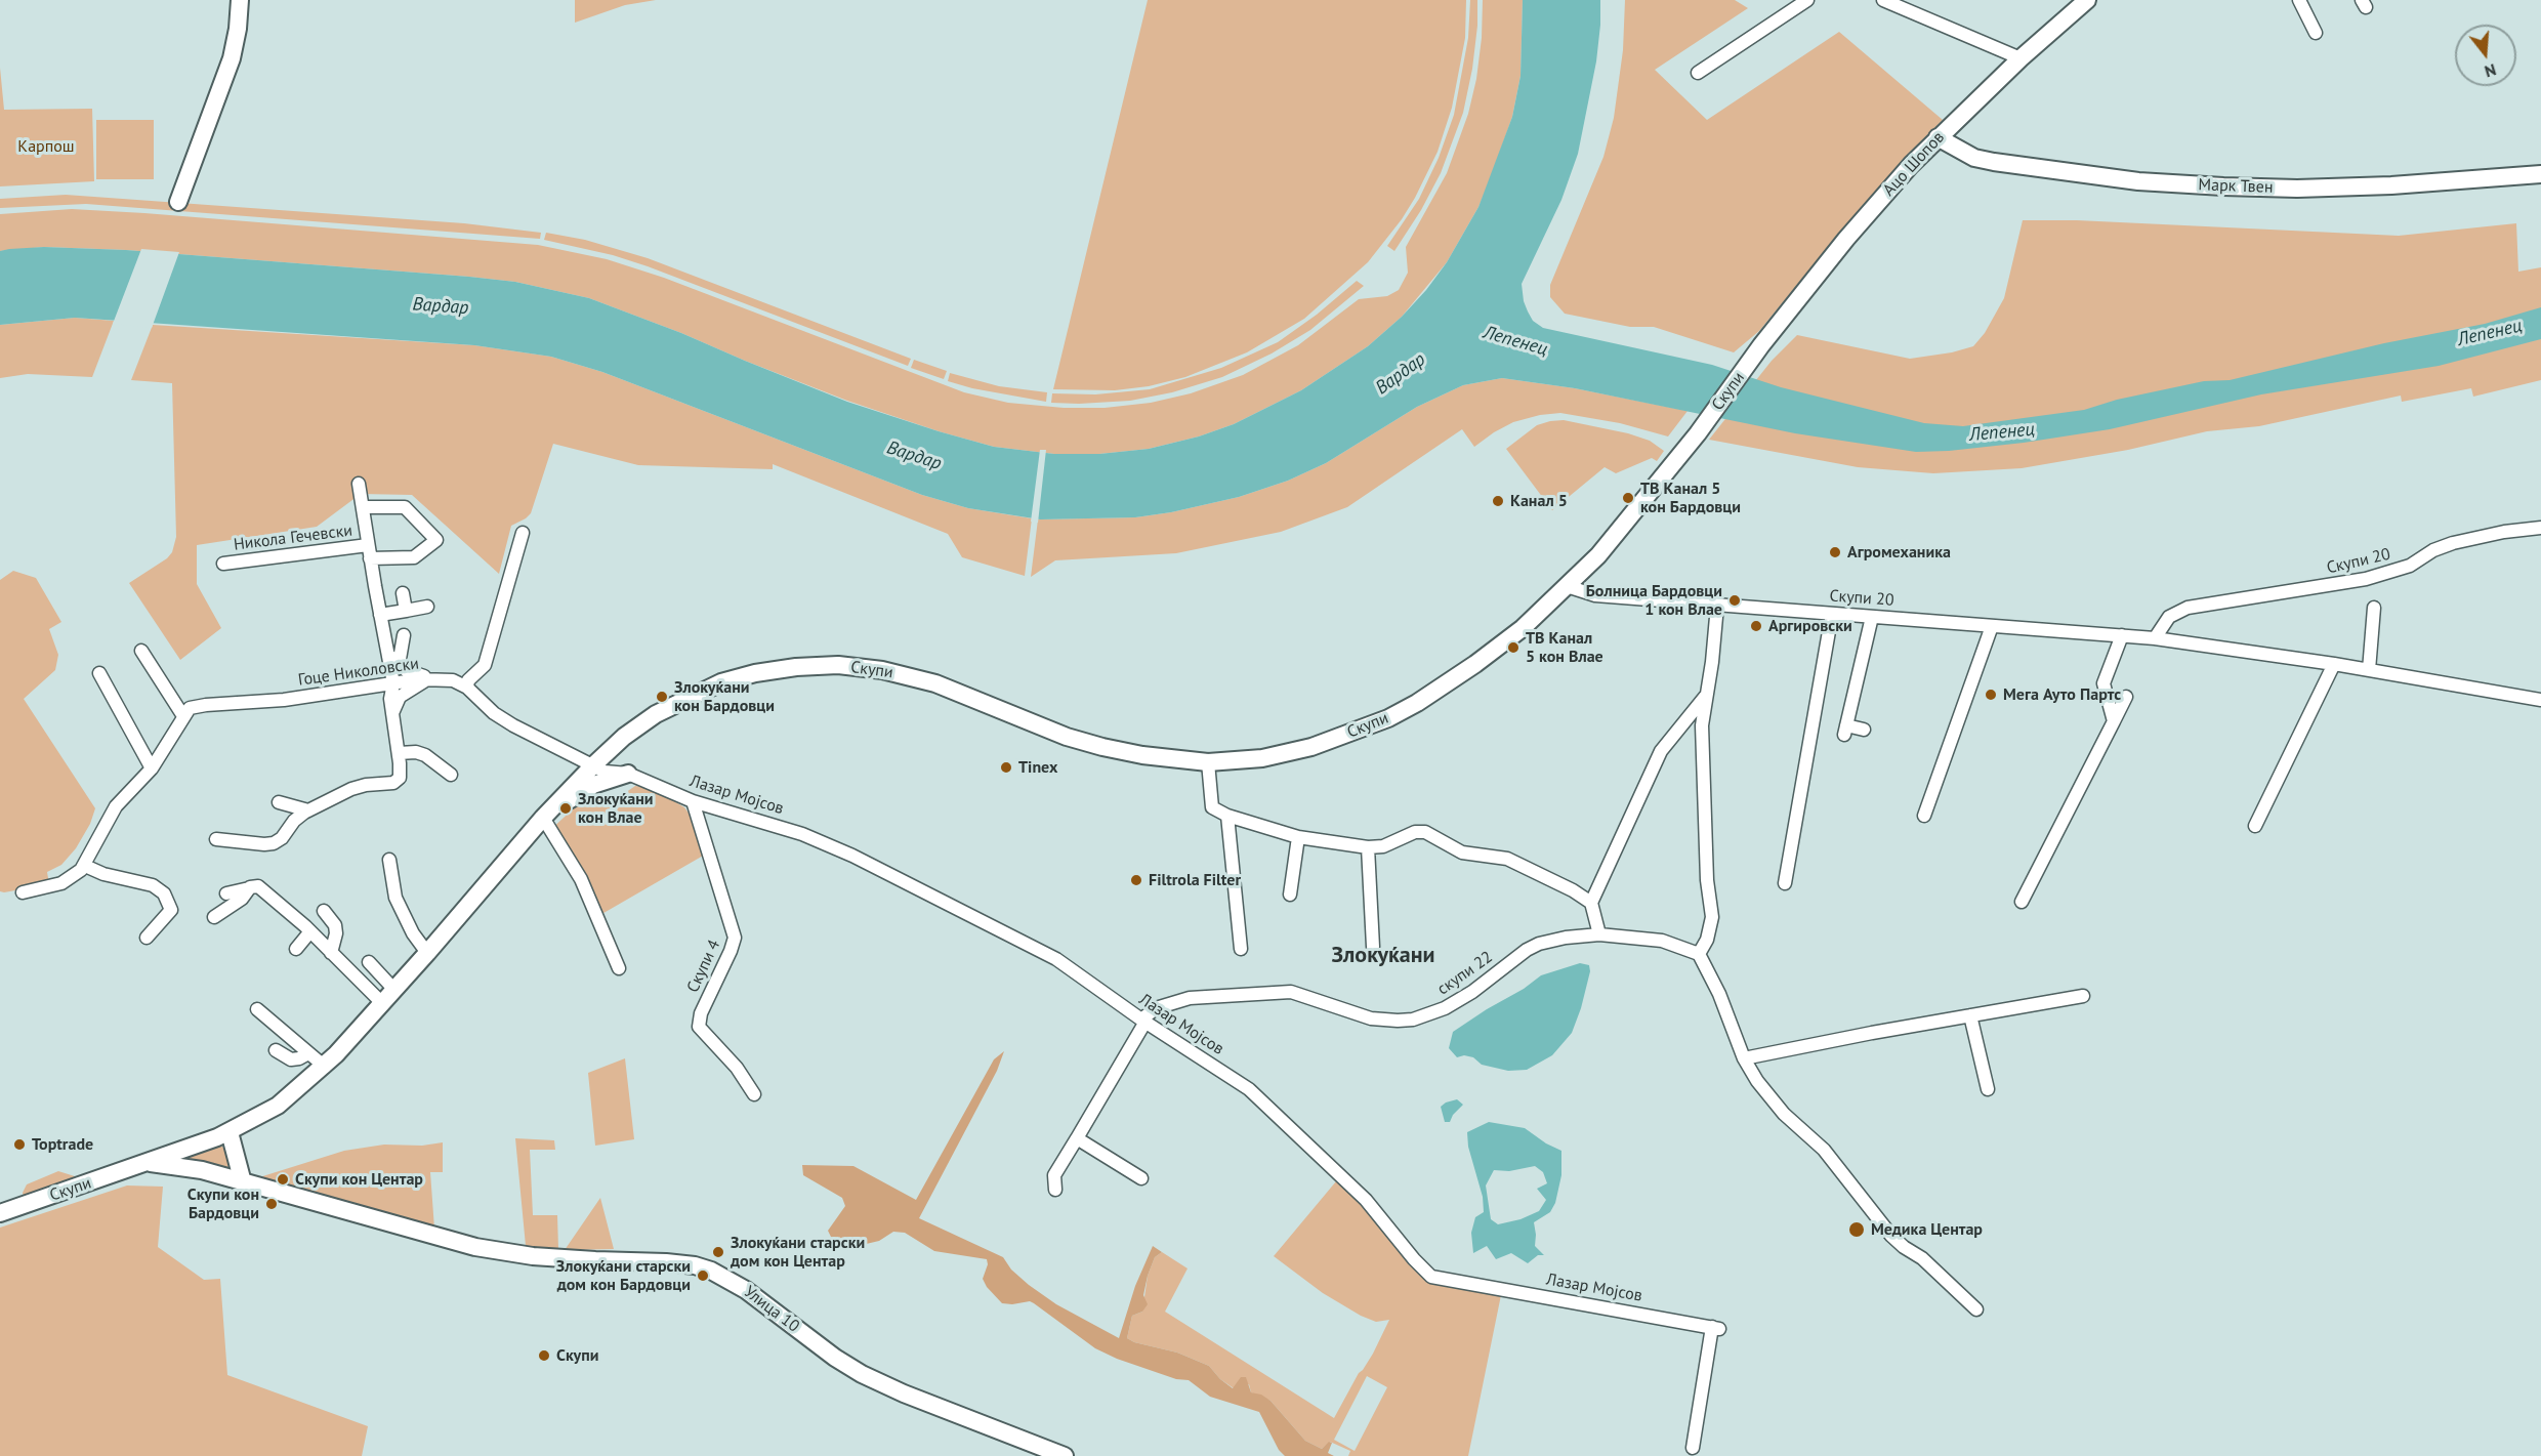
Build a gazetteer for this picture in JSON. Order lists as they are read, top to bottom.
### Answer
{
  "streets": {
    "street": [
      "Ацо Шопов",
      "Марк Твен",
      "Скупи",
      "Никола Гечевски",
      "Скупи 20",
      "Гоце Николовски",
      "Лазар Мојсов",
      "Cкупи 4",
      "скупи 22",
      "Улица 10"
    ]
  },
  "crossings": [
    ["Ацо Шопов", "Марк Твен"],
    ["Ацо Шопов", "Скупи"],
    ["Скупи", "Скупи 20"],
    ["Скупи", "Гоце Николовски"],
    ["Скупи", "Лазар Мојсов"],
    ["Скупи", "Улица 10"],
    ["Никола Гечевски", "Гоце Николовски"],
    ["Гоце Николовски", "Лазар Мојсов"],
    ["Лазар Мојсов", "Cкупи 4"],
    ["Лазар Мојсов", "скупи 22"]
  ],
  "districts": ["Злокуќани"],
  "water": ["Вардар", "Лепенец"],
  "parks": ["Карпош"],
  "places": [
    "ТВ Канал 5 кон Бардовци",
    "Канал 5",
    "Агромеханика",
    "Болница Бардовци 1 кон Влае",
    "Аргировски",
    "ТВ Канал 5 кон Влае",
    "Мега Ауто Партс",
    "Злокуќани кон Бардовци",
    "Tinex",
    "Злокуќани кон Влае",
    "Filtrola Filter",
    "Toptrade",
    "Скупи кон Центар",
    "Скупи кон Бардовци",
    "Медика Центар",
    "Злокуќани старски дом кон Центар",
    "Злокуќани старски дом кон Бардовци",
    "Скупи"
  ],
  "north": "bottom"
}
